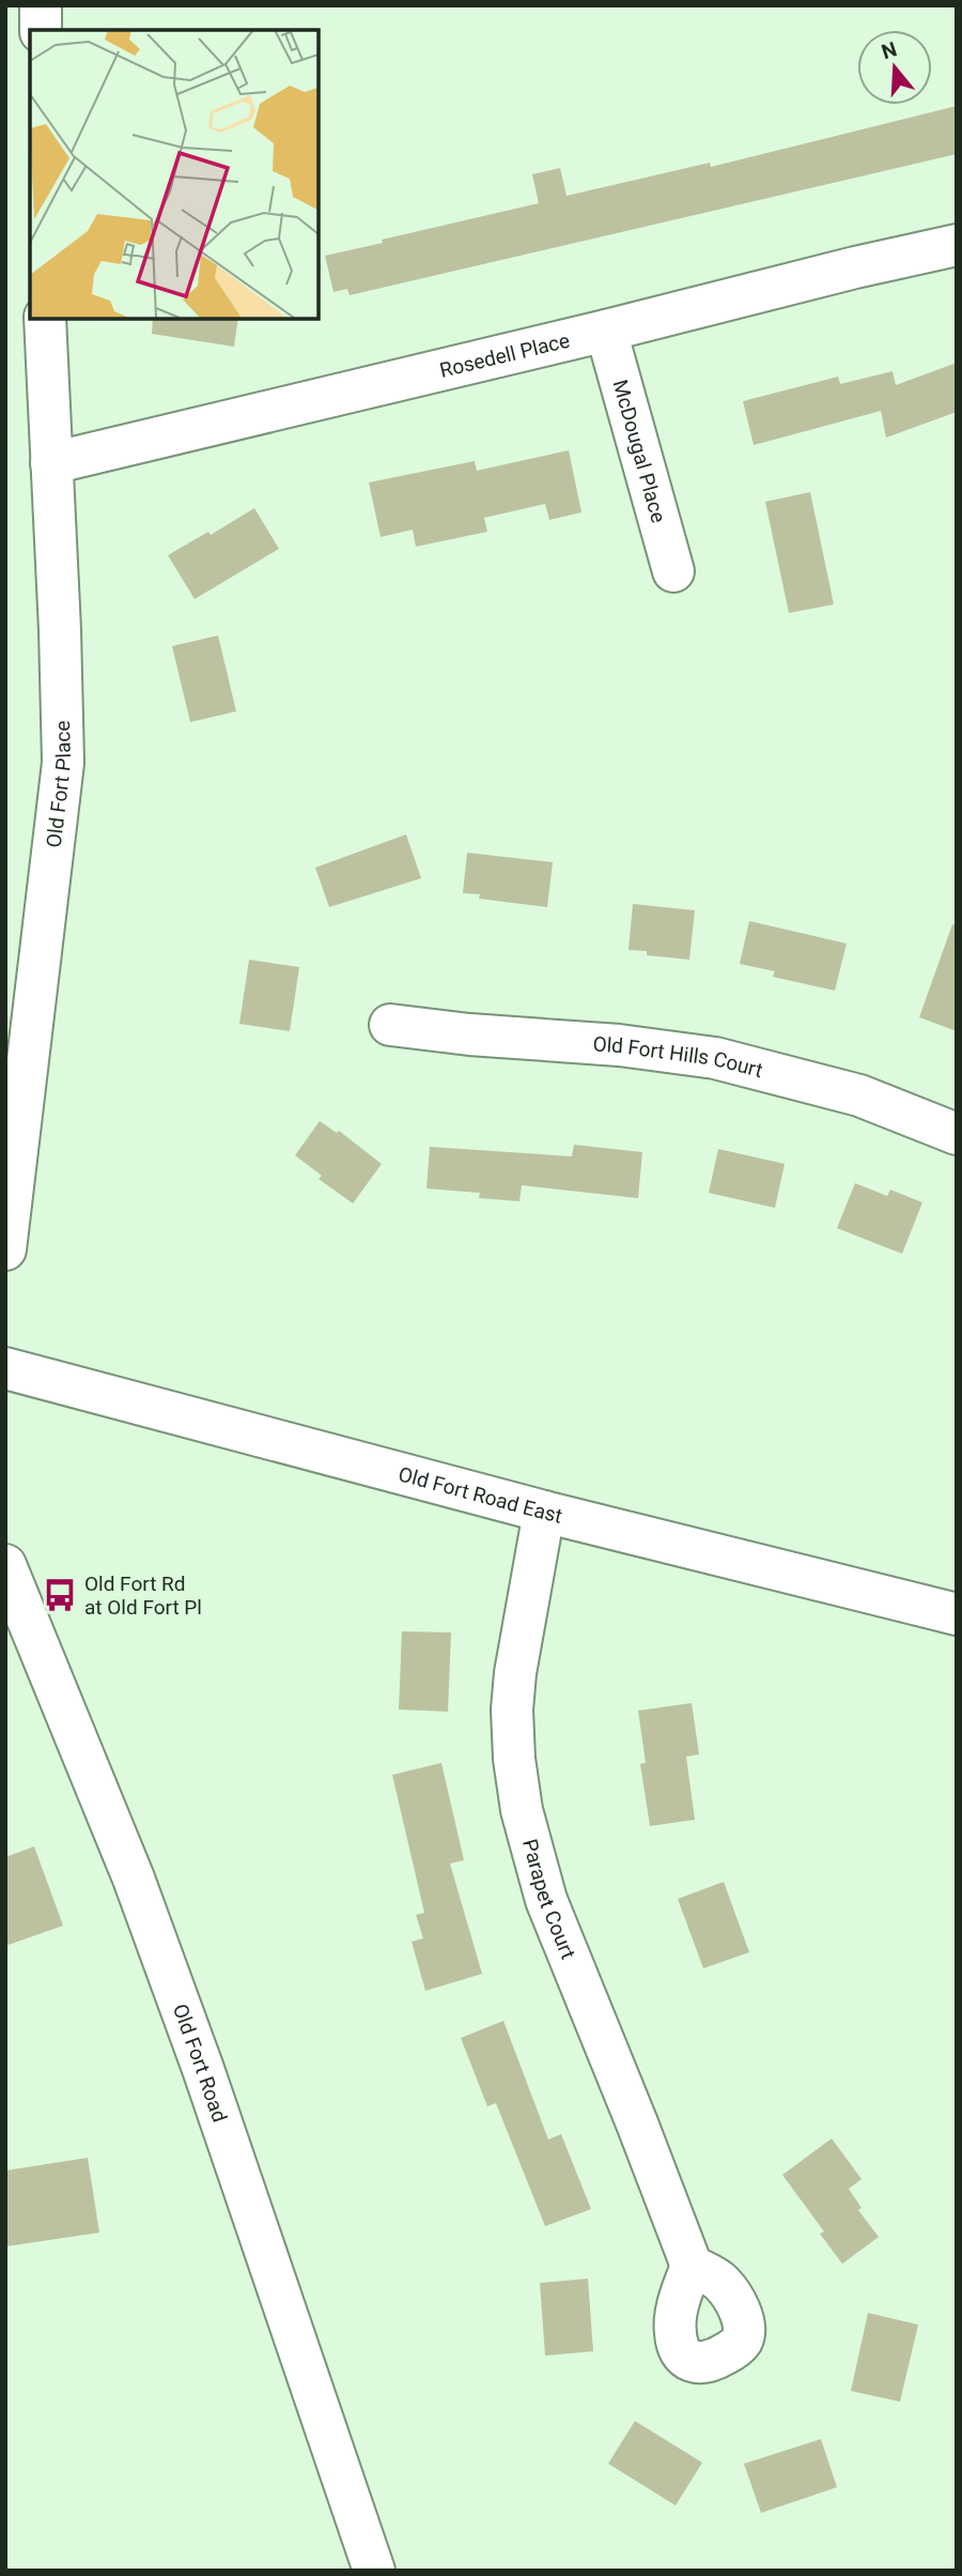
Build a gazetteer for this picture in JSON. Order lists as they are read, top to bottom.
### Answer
{
  "streets": {
    "street": [
      "Rosedell Place",
      "McDougal Place",
      "Old Fort Place",
      "Old Fort Hills Court",
      "Old Fort Road East",
      "Parapet Court",
      "Old Fort Road"
    ]
  },
  "crossings": [
    ["Rosedell Place", "McDougal Place"],
    ["Rosedell Place", "Old Fort Place"],
    ["Old Fort Road East", "Parapet Court"]
  ],
  "places": {
    "bus stop": ["Old Fort Rd at Old Fort Pl"]
  },
  "north": "top"
}
